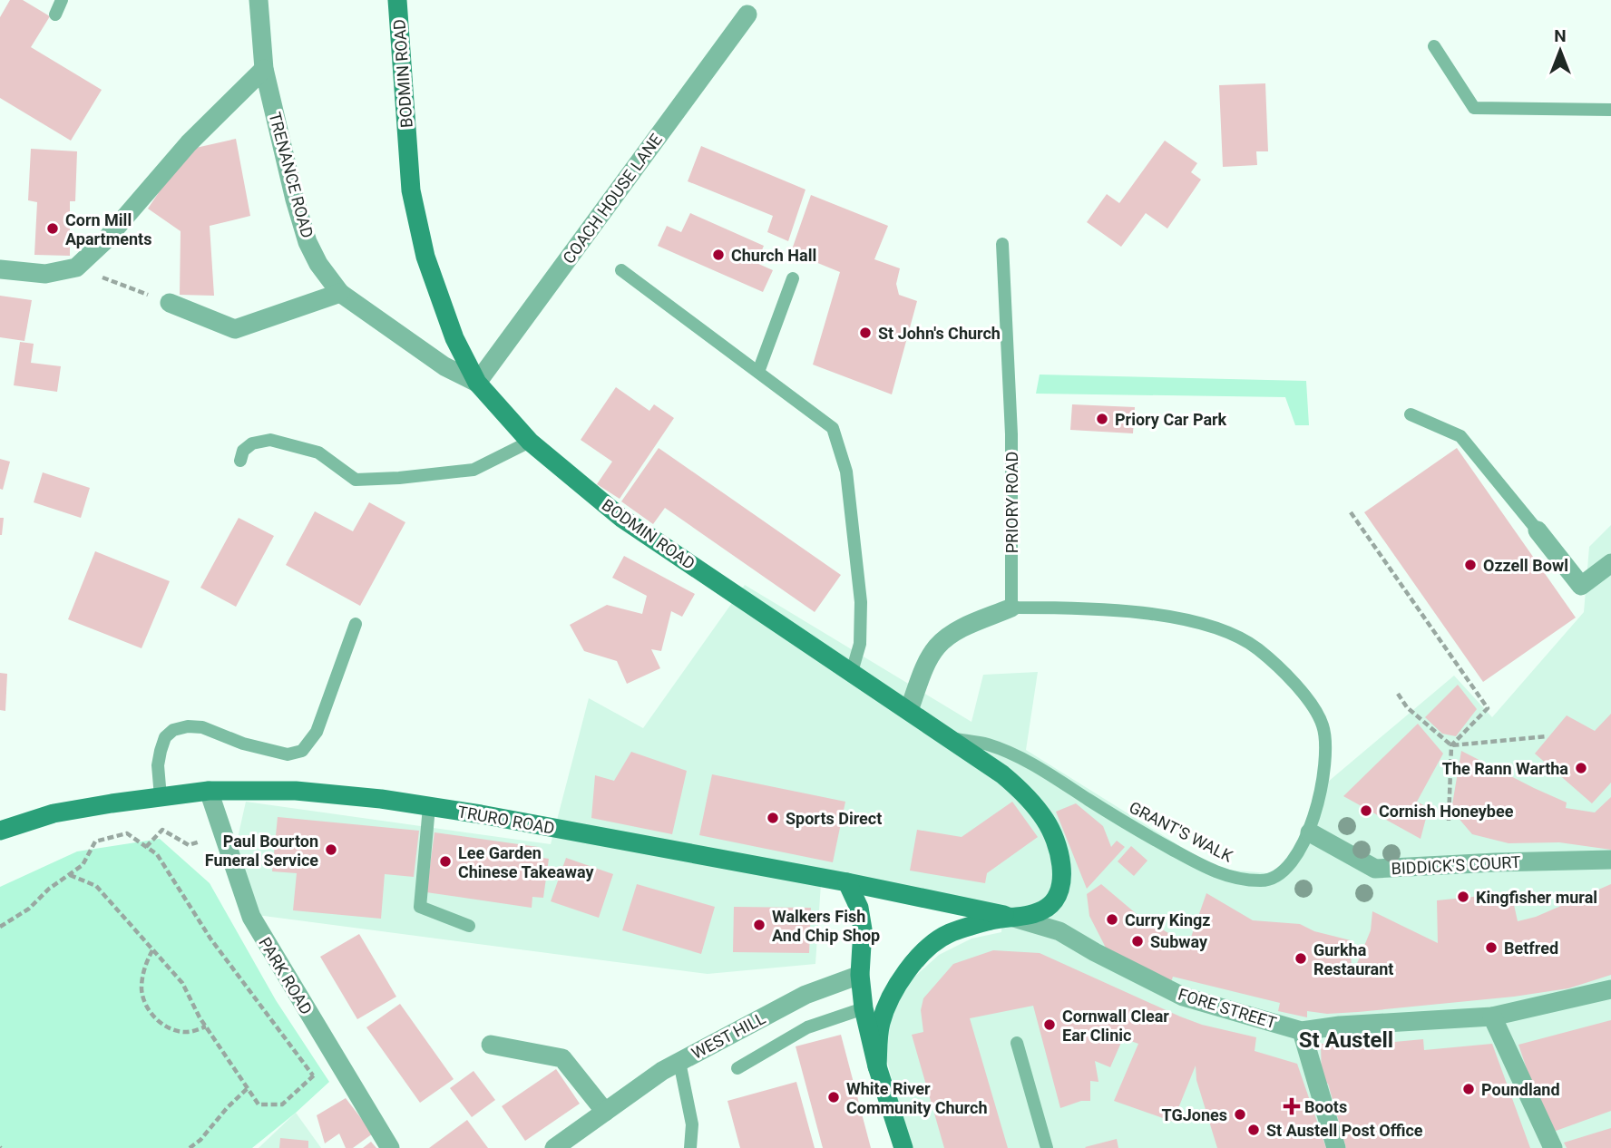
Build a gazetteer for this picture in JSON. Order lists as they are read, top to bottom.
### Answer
{
  "streets": {
    "main road": ["BODMIN ROAD", "TRURO ROAD"],
    "street": [
      "TRENANCE ROAD",
      "COACH HOUSE LANE",
      "BIDDICK'S COURT",
      "PARK ROAD",
      "FORE STREET",
      "WEST HILL"
    ],
    "lane": ["PRIORY ROAD", "GRANT'S WALK"]
  },
  "crossings": [
    ["BODMIN ROAD", "TRENANCE ROAD"],
    ["BODMIN ROAD", "COACH HOUSE LANE"],
    ["BODMIN ROAD", "TRURO ROAD"],
    ["BODMIN ROAD", "GRANT'S WALK"],
    ["BODMIN ROAD", "FORE STREET"],
    ["TRENANCE ROAD", "COACH HOUSE LANE"],
    ["PRIORY ROAD", "GRANT'S WALK"],
    ["TRURO ROAD", "PARK ROAD"],
    ["TRURO ROAD", "FORE STREET"],
    ["GRANT'S WALK", "BIDDICK'S COURT"]
  ],
  "districts": ["St Austell"],
  "places": {
    "other": [
      "Corn Mill Apartments",
      "Church Hall",
      "St John's Church",
      "Priory Car Park",
      "Ozzell Bowl",
      "The Rann Wartha",
      "Cornish Honeybee",
      "Sports Direct",
      "Paul Bourton Funeral Service",
      "Lee Garden Chinese Takeaway",
      "Kingfisher mural",
      "Curry Kingz",
      "Walkers Fish And Chip Shop",
      "Subway",
      "Betfred",
      "Gurkha Restaurant",
      "Cornwall Clear Ear Clinic",
      "Poundland",
      "White River Community Church",
      "TGJones",
      "St Austell Post Office"
    ],
    "health": ["Boots"]
  },
  "north": "top"
}
